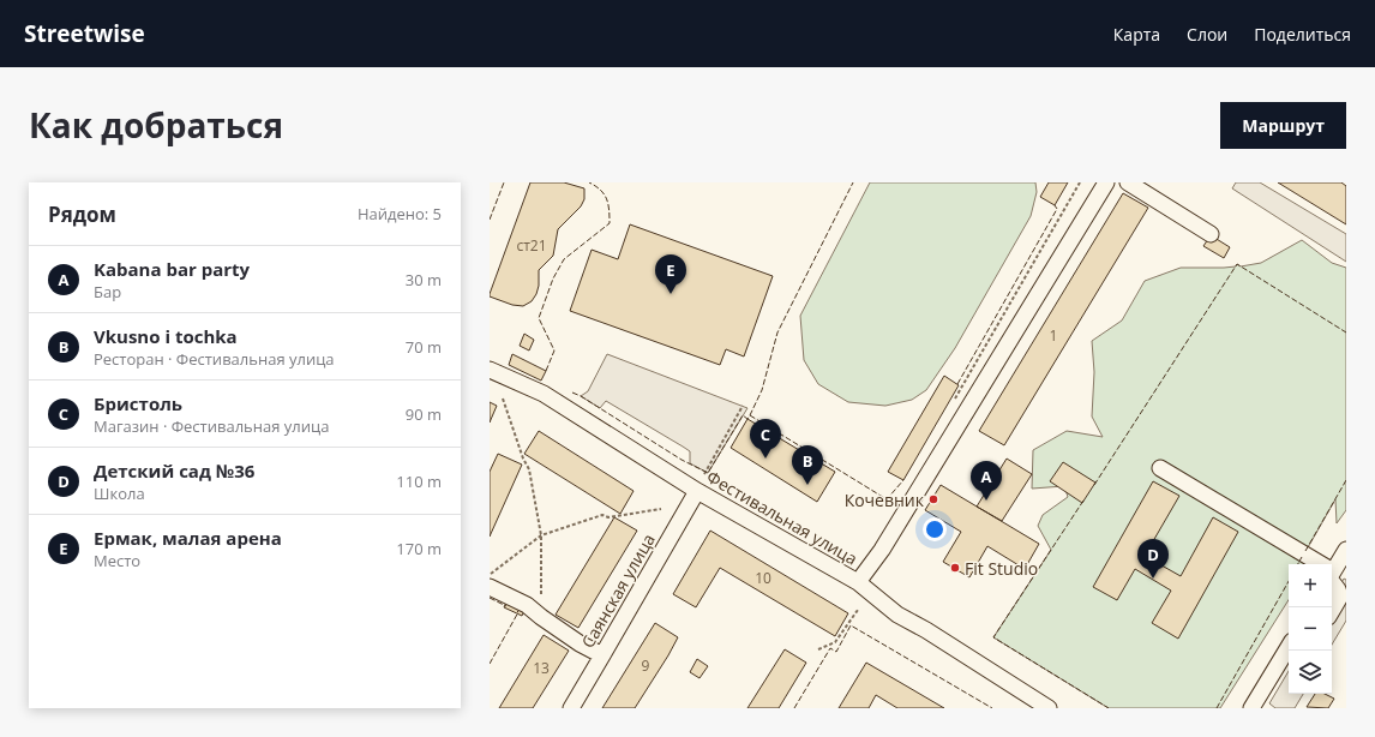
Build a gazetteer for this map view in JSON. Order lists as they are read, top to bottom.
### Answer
{
  "streets": {
    "street": ["Фестивальная улица", "Саянская улица"]
  },
  "crossings": [
    ["Фестивальная улица", "Саянская улица"]
  ],
  "places": ["Кочевник", "Fit Studio"],
  "house_numbers": [
    "ст21",
    "1",
    "10",
    "9",
    "13"
  ],
  "page": {
    "header": "Streetwise",
    "nav": ["Карта", "Слои", "Поделиться"],
    "title": "Как добраться",
    "buttons": "Маршрут",
    "heading": ["Рядом", "Найдено: 5"],
    "list": [
      {
        "mark": "A",
        "name": "Kabana bar party",
        "note": "Бар",
        "value": "30 m"
      },
      {
        "mark": "B",
        "name": "Vkusno i tochka",
        "note": "Ресторан · Фестивальная улица",
        "value": "70 m"
      },
      {
        "mark": "C",
        "name": "Бристоль",
        "note": "Магазин · Фестивальная улица",
        "value": "90 m"
      },
      {
        "mark": "D",
        "name": "Детский сад №36",
        "note": "Школа",
        "value": "110 m"
      },
      {
        "mark": "E",
        "name": "Ермак, малая арена",
        "note": "Место",
        "value": "170 m"
      }
    ],
    "pins": [
      "E",
      "C",
      "B",
      "A",
      "D"
    ],
    "map_buttons": ["+", "−"]
  }
}
